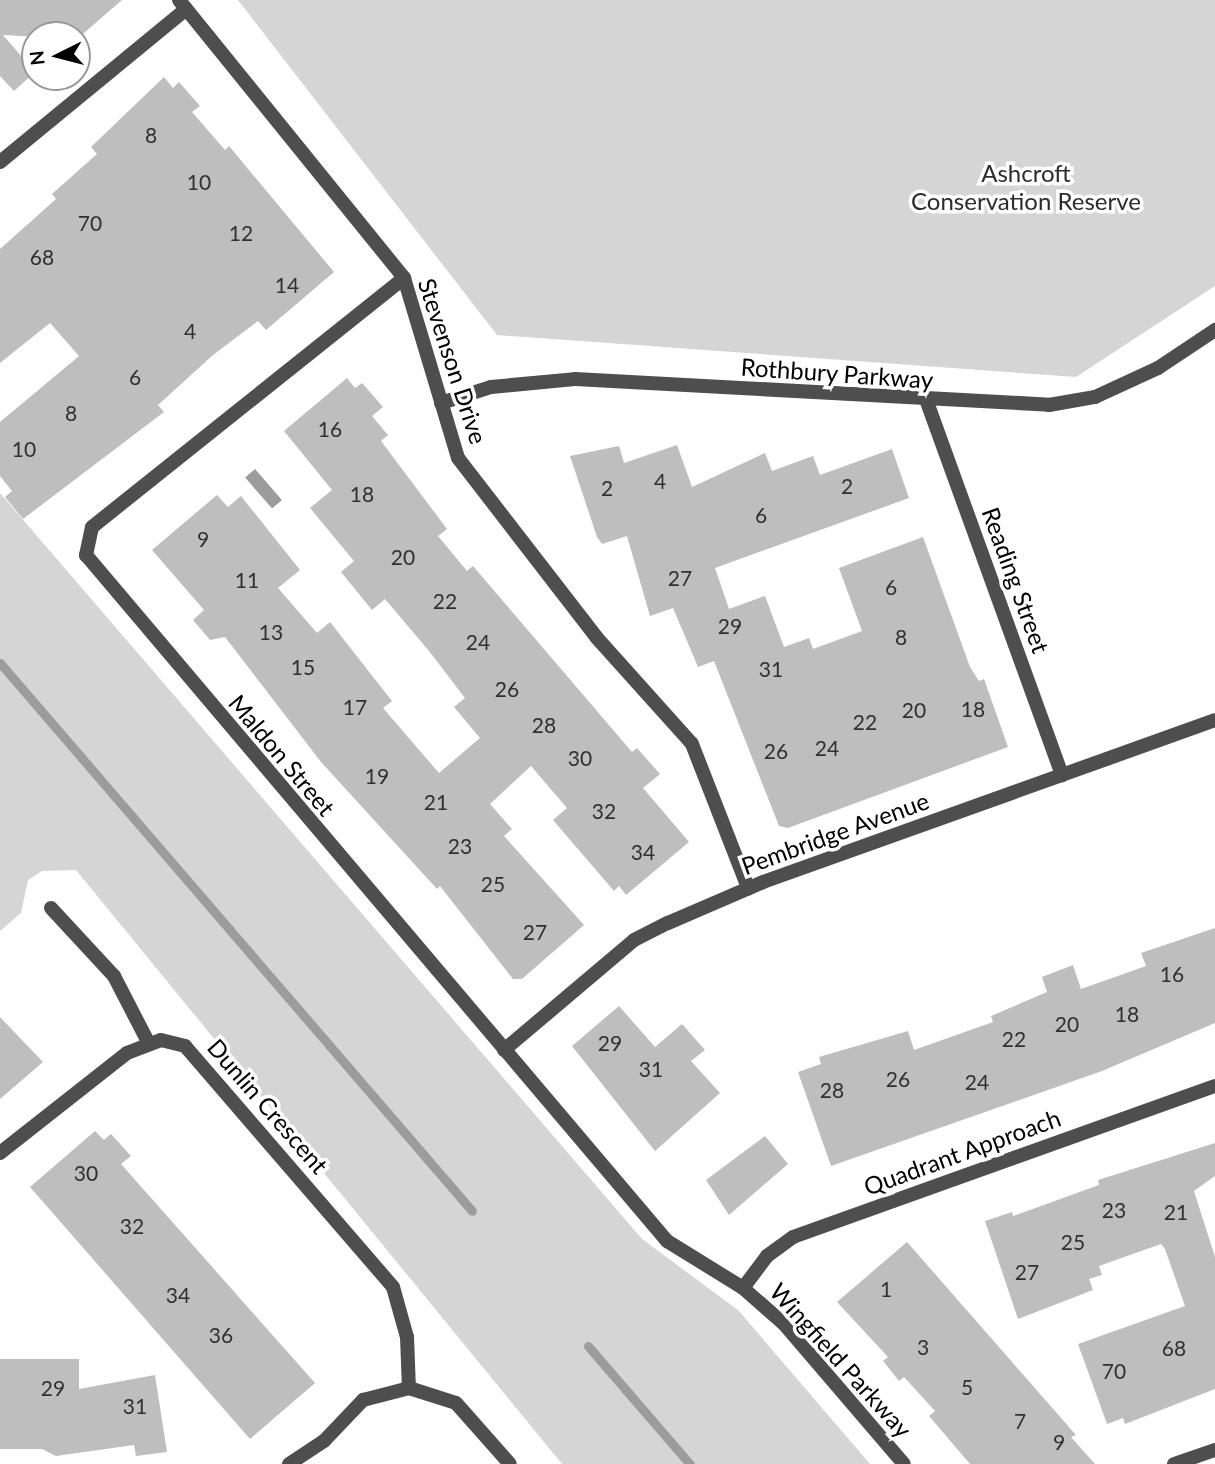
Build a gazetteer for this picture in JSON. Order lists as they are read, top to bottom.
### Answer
{
  "streets": {
    "street": [
      "Stevenson Drive",
      "Rothbury Parkway",
      "Reading Street",
      "Maldon Street",
      "Pembridge Avenue",
      "Dunlin Crescent",
      "Quadrant Approach",
      "Wingfield Parkway"
    ]
  },
  "crossings": [
    ["Stevenson Drive", "Rothbury Parkway"],
    ["Stevenson Drive", "Maldon Street"],
    ["Stevenson Drive", "Pembridge Avenue"],
    ["Rothbury Parkway", "Reading Street"],
    ["Reading Street", "Pembridge Avenue"],
    ["Maldon Street", "Pembridge Avenue"],
    ["Maldon Street", "Quadrant Approach"],
    ["Maldon Street", "Wingfield Parkway"],
    ["Quadrant Approach", "Wingfield Parkway"]
  ],
  "parks": ["Ashcroft Conservation Reserve"],
  "house_numbers": [
    "8",
    "10",
    "70",
    "12",
    "68",
    "14",
    "4",
    "6",
    "8",
    "16",
    "10",
    "4",
    "2",
    "2",
    "18",
    "6",
    "9",
    "20",
    "27",
    "11",
    "6",
    "22",
    "29",
    "13",
    "8",
    "24",
    "15",
    "31",
    "26",
    "17",
    "18",
    "20",
    "22",
    "28",
    "24",
    "26",
    "30",
    "19",
    "21",
    "32",
    "23",
    "34",
    "25",
    "27",
    "16",
    "18",
    "20",
    "22",
    "29",
    "31",
    "26",
    "24",
    "28",
    "30",
    "23",
    "21",
    "32",
    "25",
    "27",
    "1",
    "34",
    "36",
    "3",
    "68",
    "70",
    "5",
    "29",
    "31",
    "7",
    "9"
  ],
  "north": "left"
}
